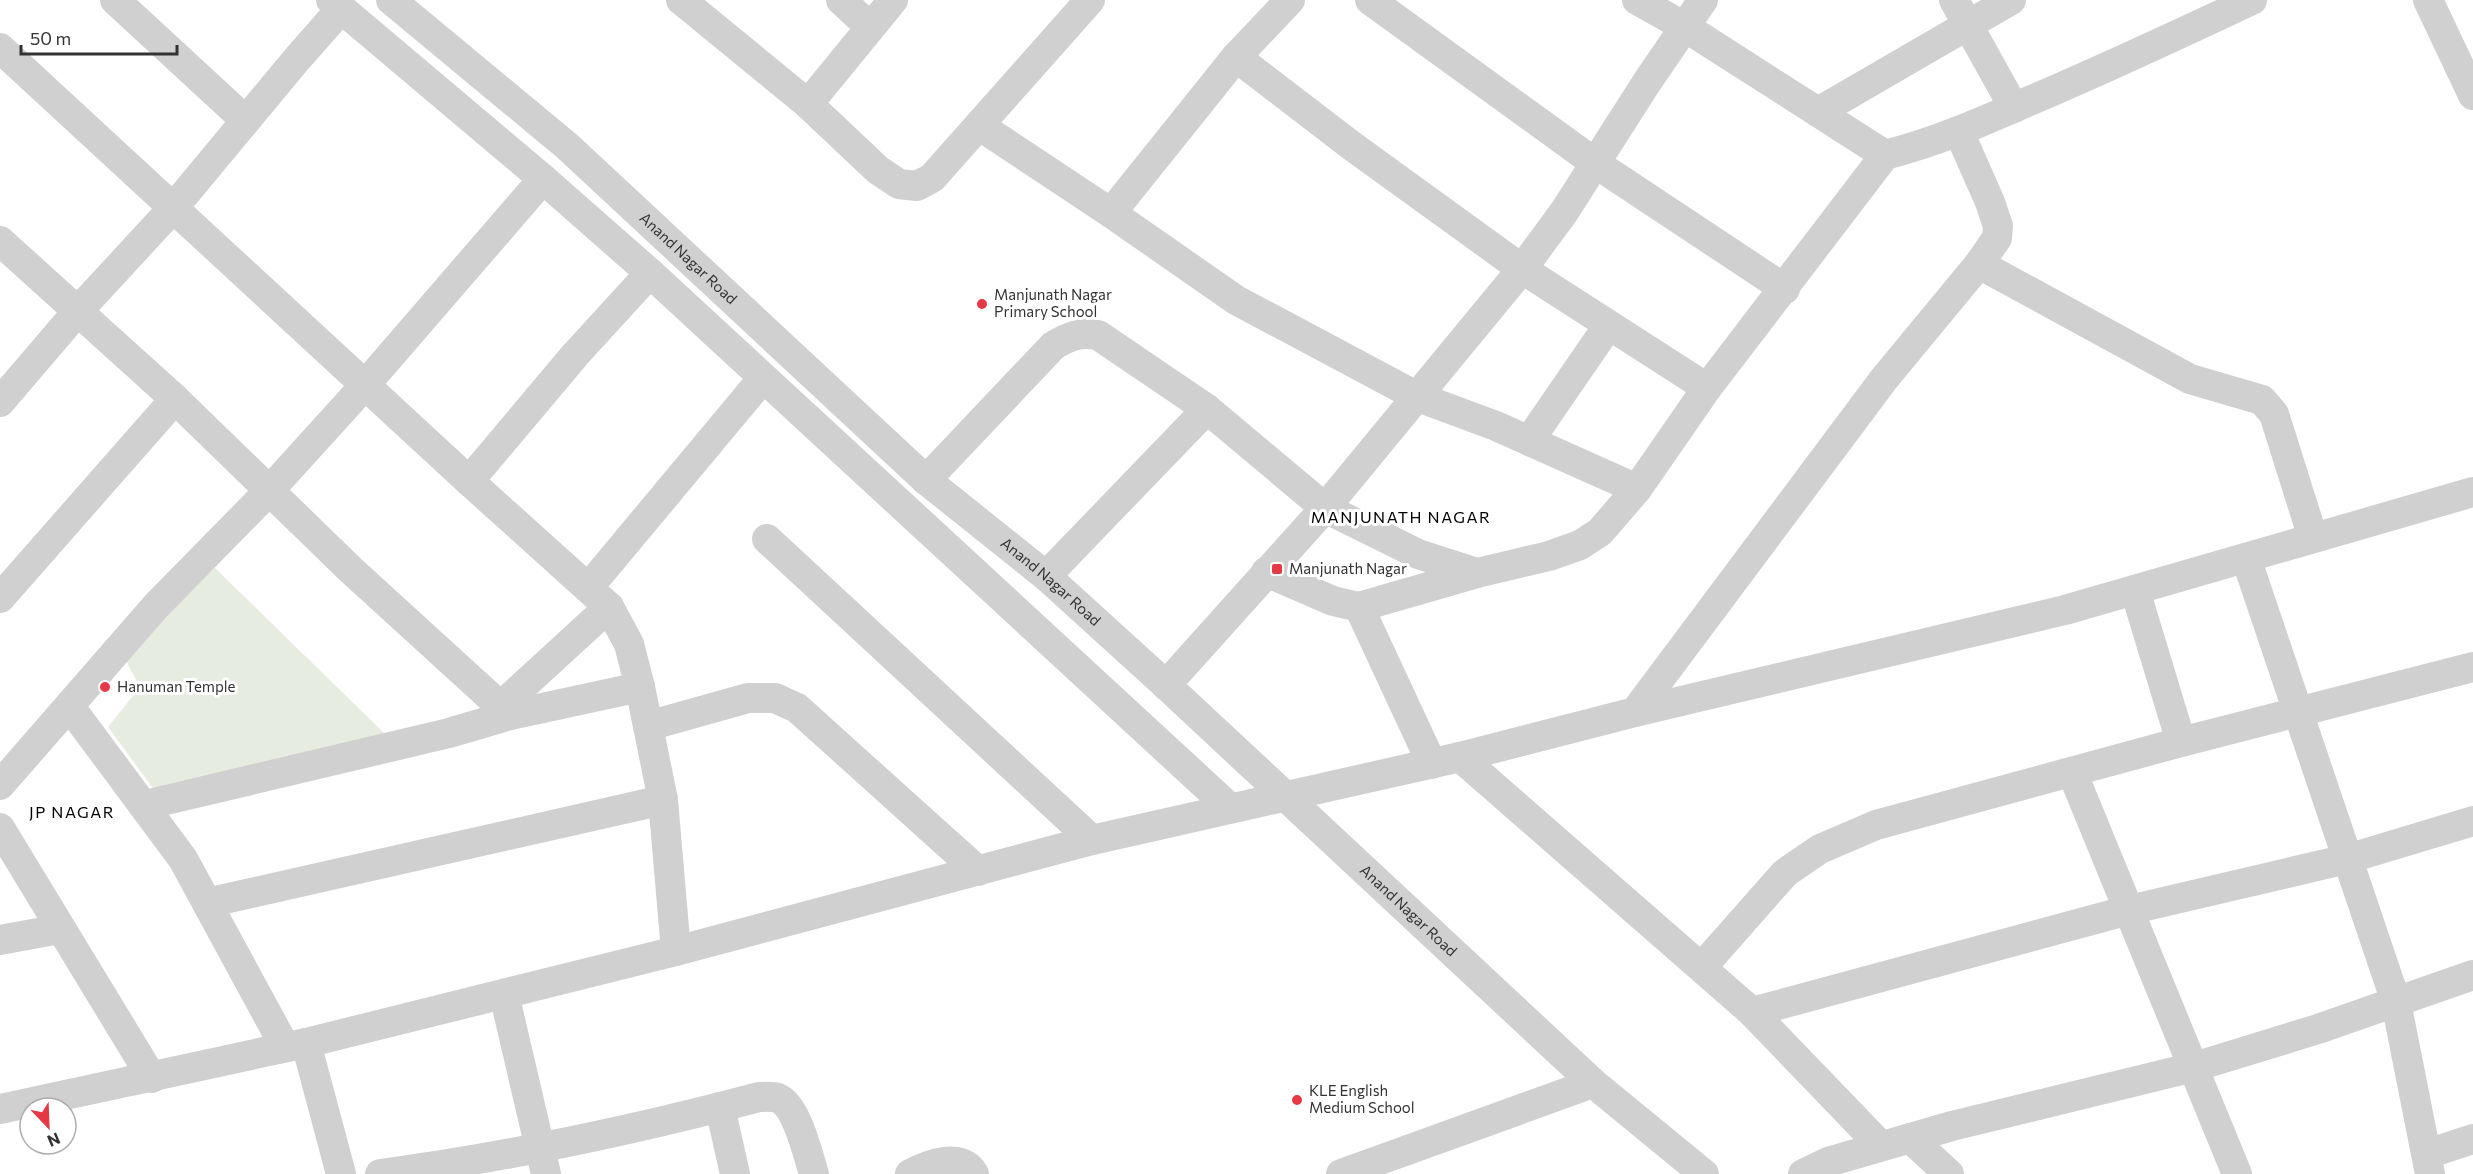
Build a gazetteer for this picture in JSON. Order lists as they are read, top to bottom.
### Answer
{
  "streets": {
    "street": ["Anand Nagar Road"]
  },
  "districts": ["MANJUNATH NAGAR", "JP NAGAR"],
  "places": {
    "other": ["Manjunath Nagar Primary School", "Hanuman Temple", "KLE English Medium School"],
    "transit": ["Manjunath Nagar"]
  },
  "scale_bar": "50 m",
  "north": "bottom right"
}
